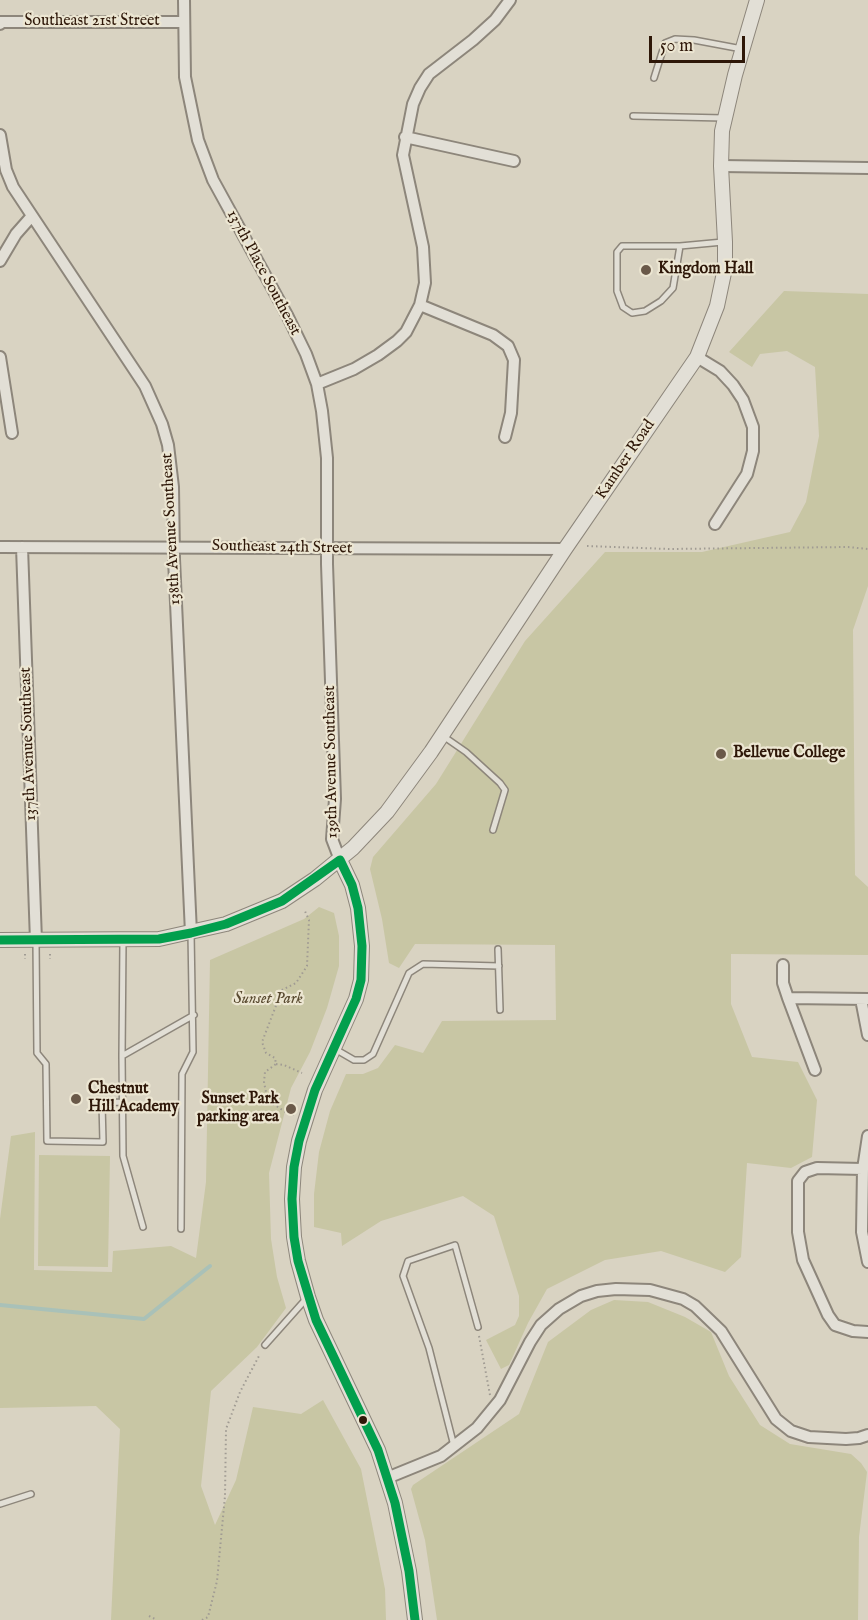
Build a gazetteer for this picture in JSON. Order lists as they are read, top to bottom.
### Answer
{
  "streets": {
    "street": [
      "Southeast 21st Street",
      "137th Place Southeast",
      "Kamber Road",
      "138th Avenue Southeast",
      "Southeast 24th Street",
      "137th Avenue Southeast",
      "139th Avenue Southeast"
    ]
  },
  "crossings": [
    ["Southeast 21st Street", "137th Place Southeast"],
    ["137th Place Southeast", "Southeast 24th Street"],
    ["137th Place Southeast", "139th Avenue Southeast"],
    ["Kamber Road", "138th Avenue Southeast"],
    ["Kamber Road", "Southeast 24th Street"],
    ["Kamber Road", "137th Avenue Southeast"],
    ["Kamber Road", "139th Avenue Southeast"],
    ["138th Avenue Southeast", "Southeast 24th Street"],
    ["Southeast 24th Street", "137th Avenue Southeast"],
    ["Southeast 24th Street", "139th Avenue Southeast"]
  ],
  "parks": ["Sunset Park"],
  "places": [
    "Kingdom Hall",
    "Bellevue College",
    "Chestnut Hill Academy",
    "Sunset Park parking area"
  ],
  "scale_bar": "50 m"
}
